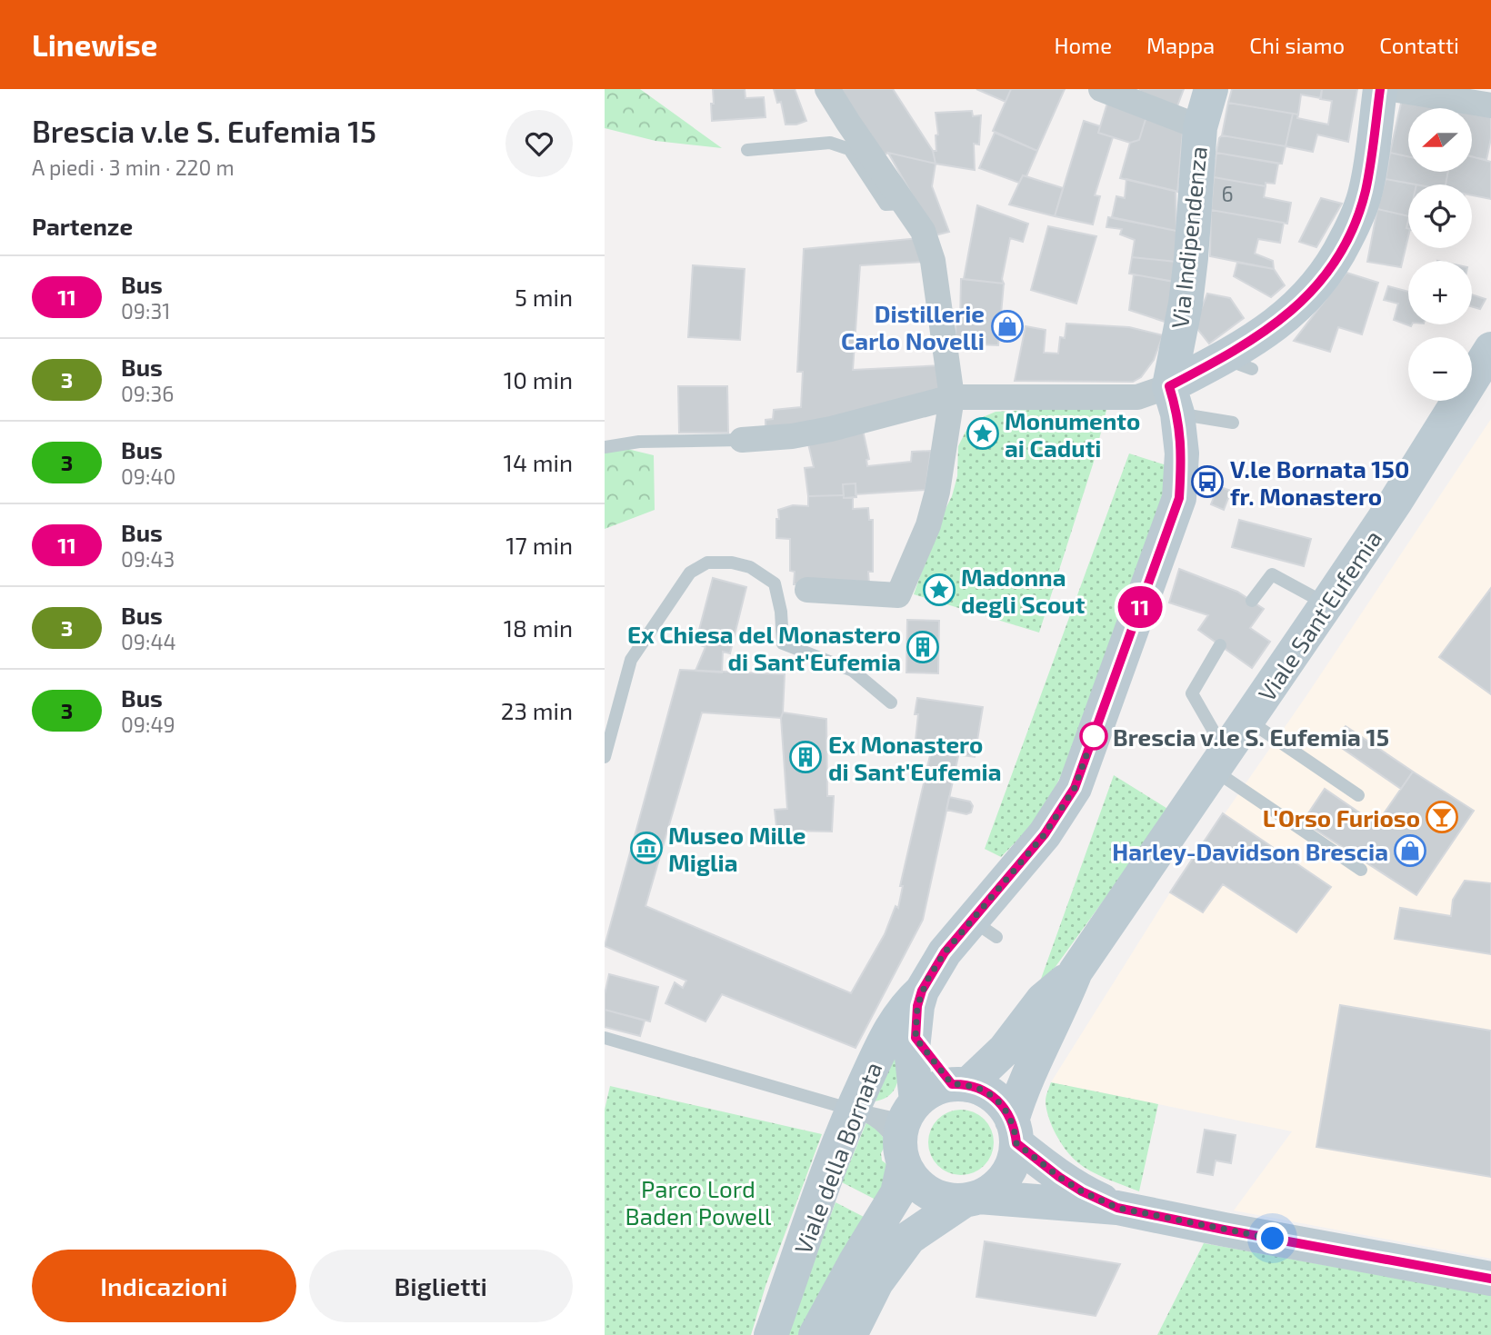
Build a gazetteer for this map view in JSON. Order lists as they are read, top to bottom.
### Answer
{
  "streets": {
    "street": ["Via Indipendenza", "Viale Sant'Eufemia", "Viale della Bornata"]
  },
  "crossings": [
    ["Via Indipendenza", "Viale della Bornata"],
    ["Viale Sant'Eufemia", "Viale della Bornata"]
  ],
  "parks": ["Parco Lord Baden Powell"],
  "places": {
    "shop": ["Distillerie Carlo Novelli", "Harley-Davidson Brescia"],
    "place": ["Monumento ai Caduti", "Madonna degli Scout"],
    "bus stop": ["V.le Bornata 150 fr. Monastero"],
    "building": ["Ex Chiesa del Monastero di Sant'Eufemia", "Ex Monastero di Sant'Eufemia"],
    "other": ["Brescia v.le S. Eufemia 15"],
    "bar": ["L'Orso Furioso"],
    "museum": ["Museo Mille Miglia"]
  },
  "lines": ["bus line 11"],
  "house_numbers": ["6"],
  "north": "left",
  "page": {
    "header": "Linewise",
    "nav": [
      "Home",
      "Mappa",
      "Chi siamo",
      "Contatti"
    ],
    "heading": [
      ["Brescia v.le S. Eufemia 15", "A piedi · 3 min · 220 m"],
      "Partenze"
    ],
    "on_map": "11",
    "map_buttons": ["+", "−"],
    "list": [
      {
        "mark": "11",
        "name": "Bus",
        "note": "09:31",
        "value": "5 min"
      },
      {
        "mark": "3",
        "name": "Bus",
        "note": "09:36",
        "value": "10 min"
      },
      {
        "mark": "3",
        "name": "Bus",
        "note": "09:40",
        "value": "14 min"
      },
      {
        "mark": "11",
        "name": "Bus",
        "note": "09:43",
        "value": "17 min"
      },
      {
        "mark": "3",
        "name": "Bus",
        "note": "09:44",
        "value": "18 min"
      },
      {
        "mark": "3",
        "name": "Bus",
        "note": "09:49",
        "value": "23 min"
      }
    ],
    "buttons": ["Indicazioni", "Biglietti"]
  }
}
